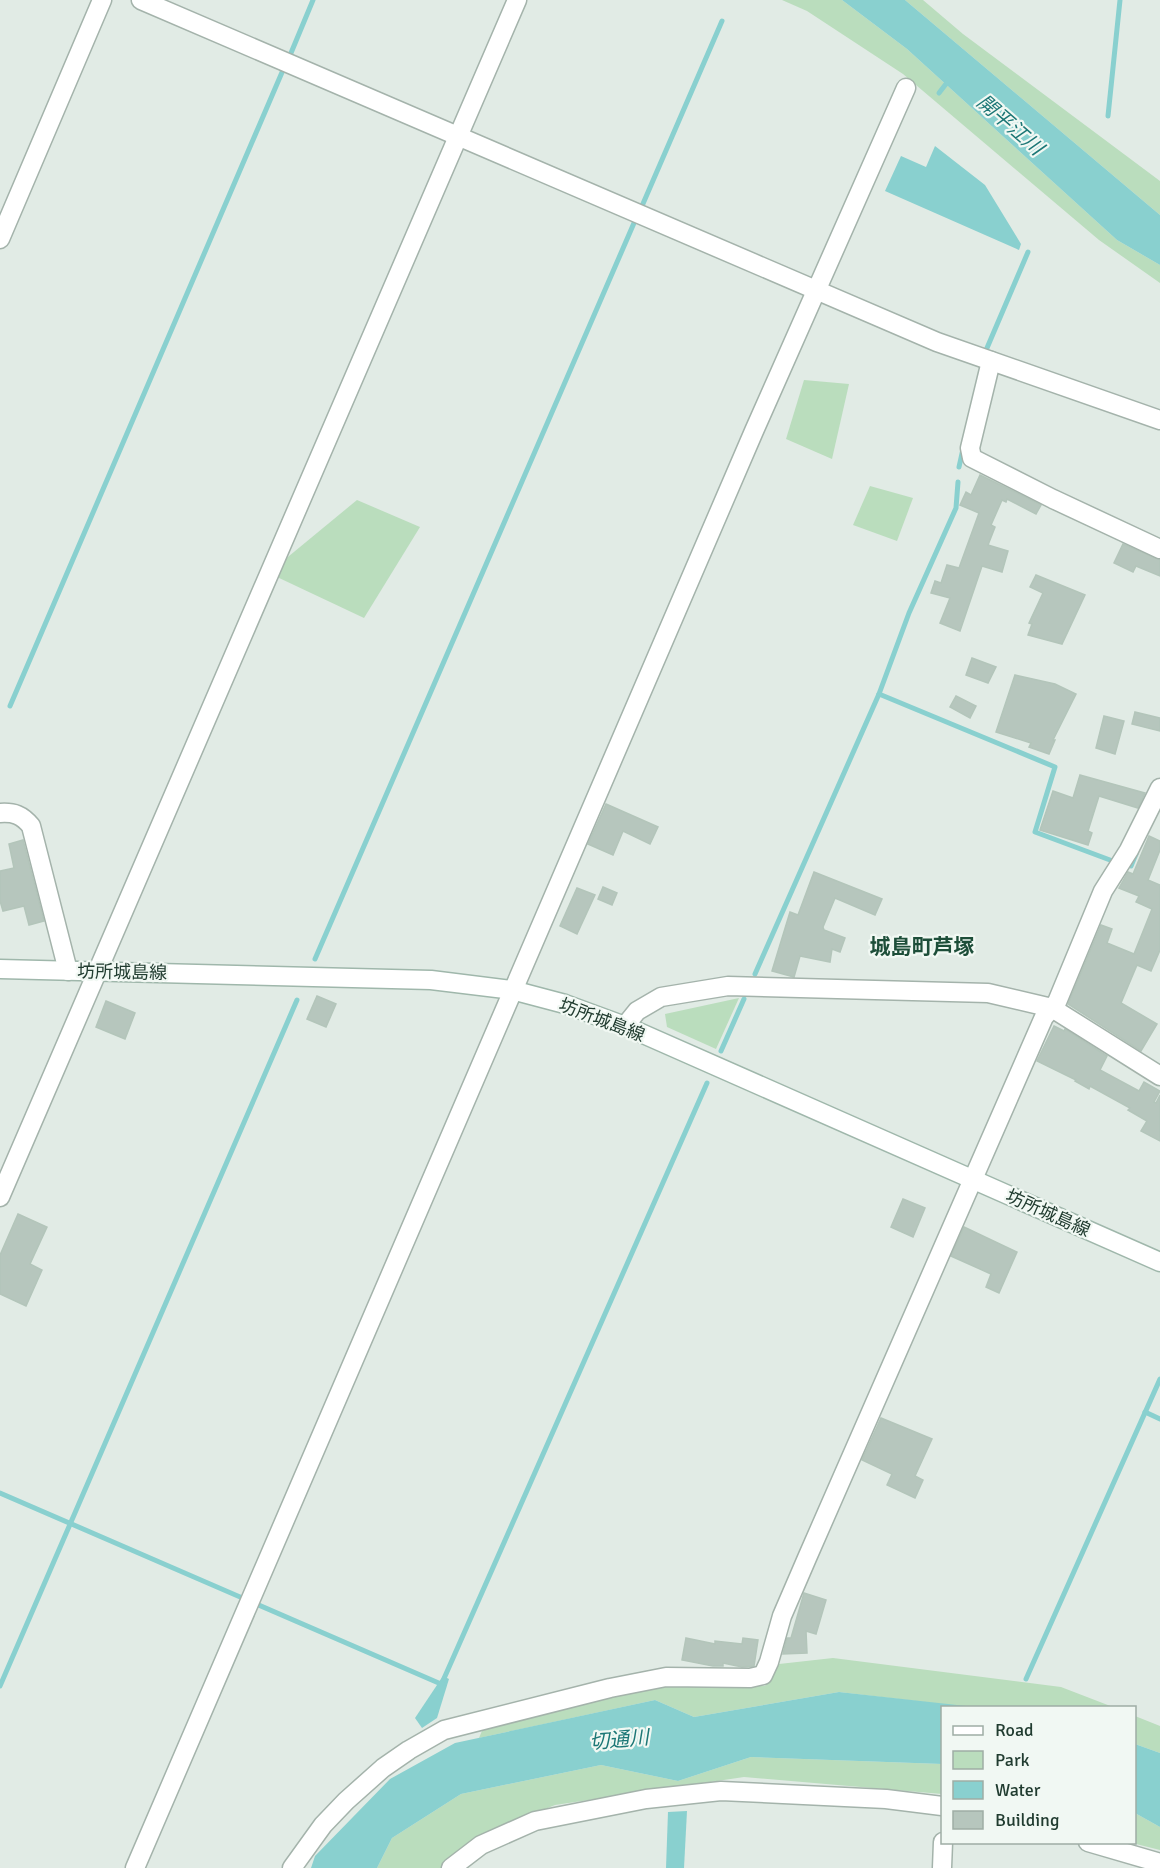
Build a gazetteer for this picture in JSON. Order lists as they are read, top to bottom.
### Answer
{
  "streets": {
    "street": ["坊所城島線"]
  },
  "districts": ["城島町芦塚"],
  "water": ["開平江川", "切通川"],
  "legend": [
    "Road",
    "Park",
    "Water",
    "Building"
  ]
}
